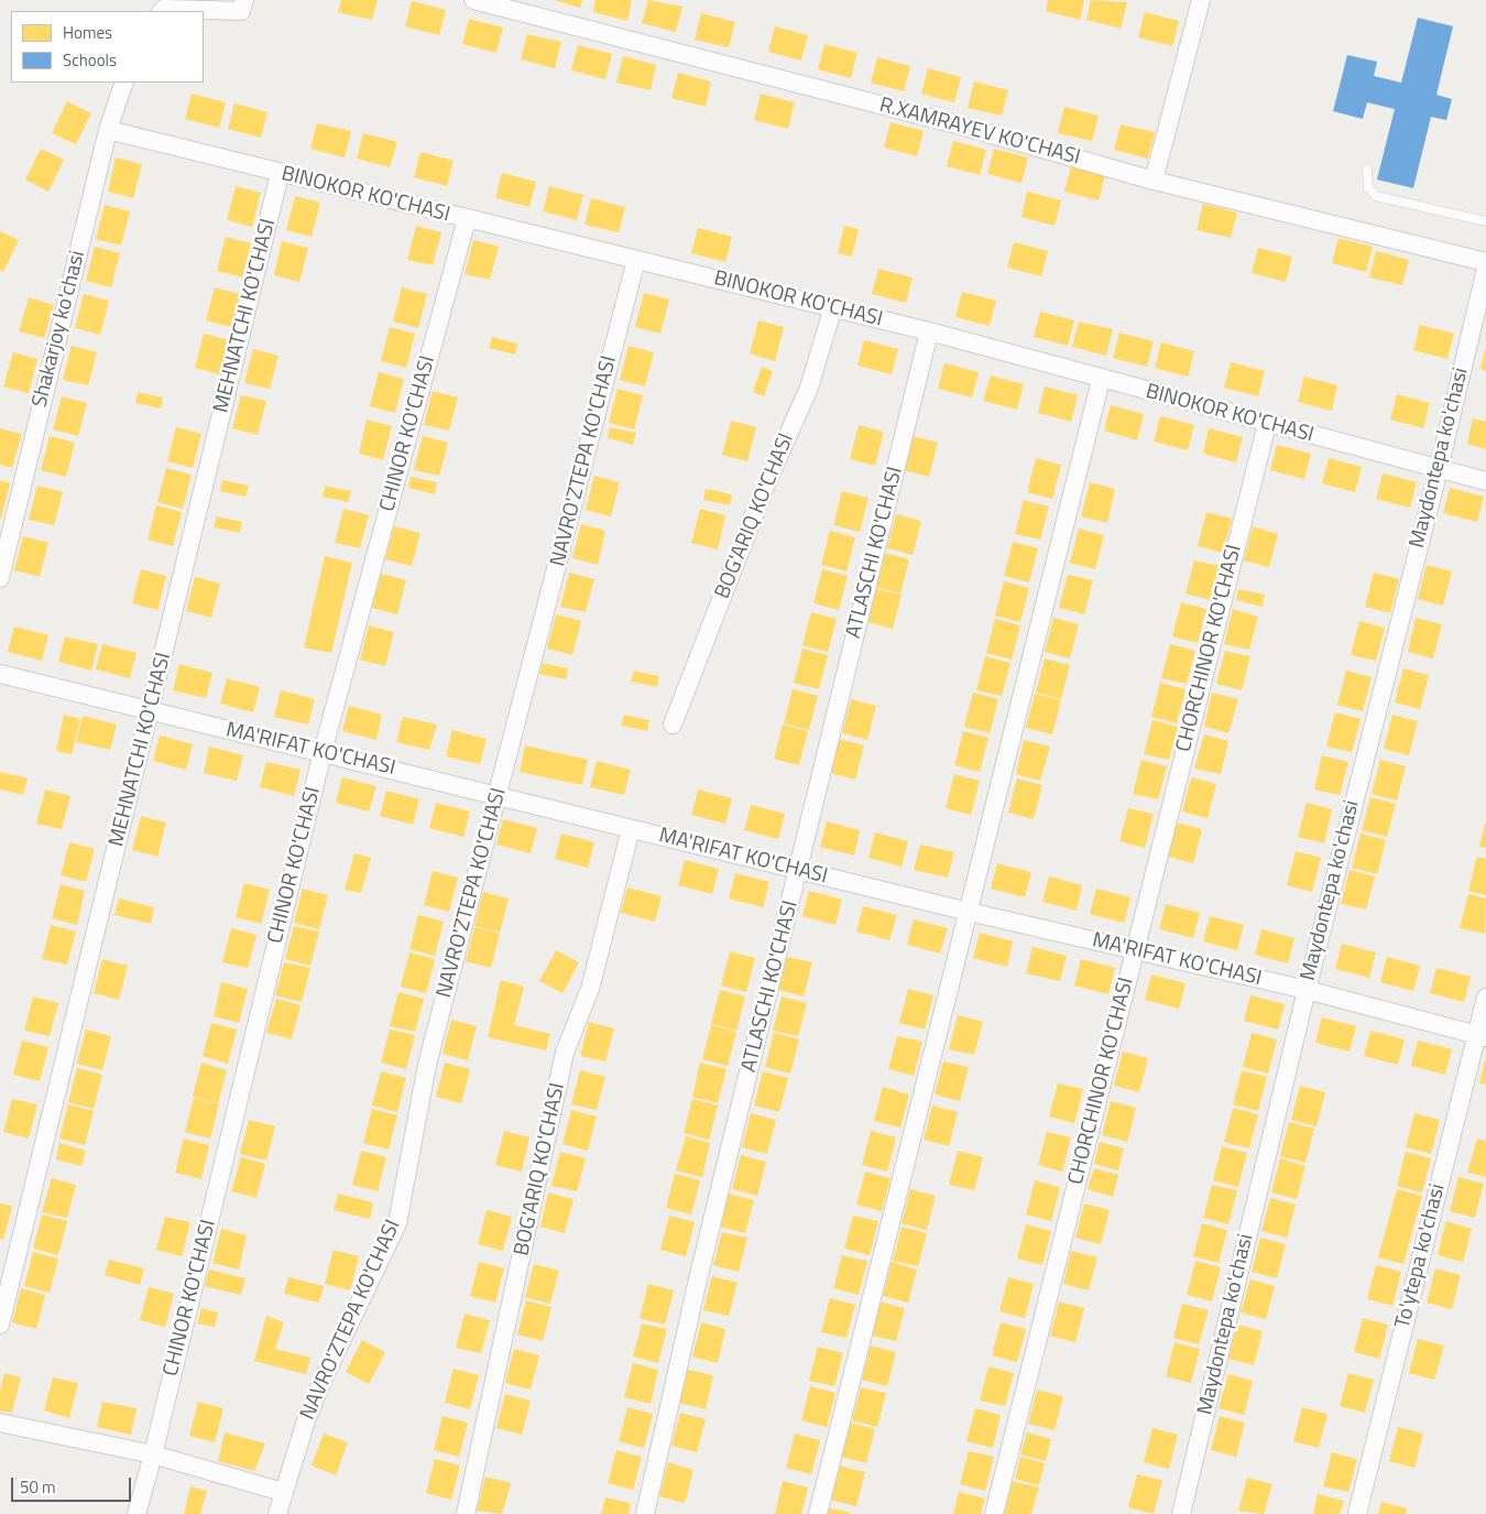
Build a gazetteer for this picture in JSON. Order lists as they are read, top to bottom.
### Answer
{
  "streets": {
    "street": [
      "R.XAMRAYEV KO'CHASI",
      "BINOKOR KO'CHASI",
      "MEHNATCHI KO'CHASI",
      "Shakarjoy ko'chasi",
      "CHINOR KO'CHASI",
      "Maydontepa ko'chasi",
      "NAVRO'ZTEPA KO'CHASI",
      "BOG'ARIQ KO'CHASI",
      "ATLASCHI KO'CHASI",
      "CHORCHINOR KO'CHASI",
      "MA'RIFAT KO'CHASI",
      "To'ytepa ko'chasi"
    ]
  },
  "crossings": [
    ["BINOKOR KO'CHASI", "MEHNATCHI KO'CHASI"],
    ["BINOKOR KO'CHASI", "Shakarjoy ko'chasi"],
    ["BINOKOR KO'CHASI", "CHINOR KO'CHASI"],
    ["BINOKOR KO'CHASI", "Maydontepa ko'chasi"],
    ["BINOKOR KO'CHASI", "NAVRO'ZTEPA KO'CHASI"],
    ["BINOKOR KO'CHASI", "BOG'ARIQ KO'CHASI"],
    ["BINOKOR KO'CHASI", "ATLASCHI KO'CHASI"],
    ["BINOKOR KO'CHASI", "CHORCHINOR KO'CHASI"],
    ["MEHNATCHI KO'CHASI", "MA'RIFAT KO'CHASI"],
    ["CHINOR KO'CHASI", "MA'RIFAT KO'CHASI"],
    ["Maydontepa ko'chasi", "MA'RIFAT KO'CHASI"],
    ["NAVRO'ZTEPA KO'CHASI", "MA'RIFAT KO'CHASI"],
    ["BOG'ARIQ KO'CHASI", "MA'RIFAT KO'CHASI"],
    ["ATLASCHI KO'CHASI", "MA'RIFAT KO'CHASI"],
    ["CHORCHINOR KO'CHASI", "MA'RIFAT KO'CHASI"],
    ["MA'RIFAT KO'CHASI", "To'ytepa ko'chasi"]
  ],
  "legend": ["Homes", "Schools"],
  "scale_bar": "50 m"
}
